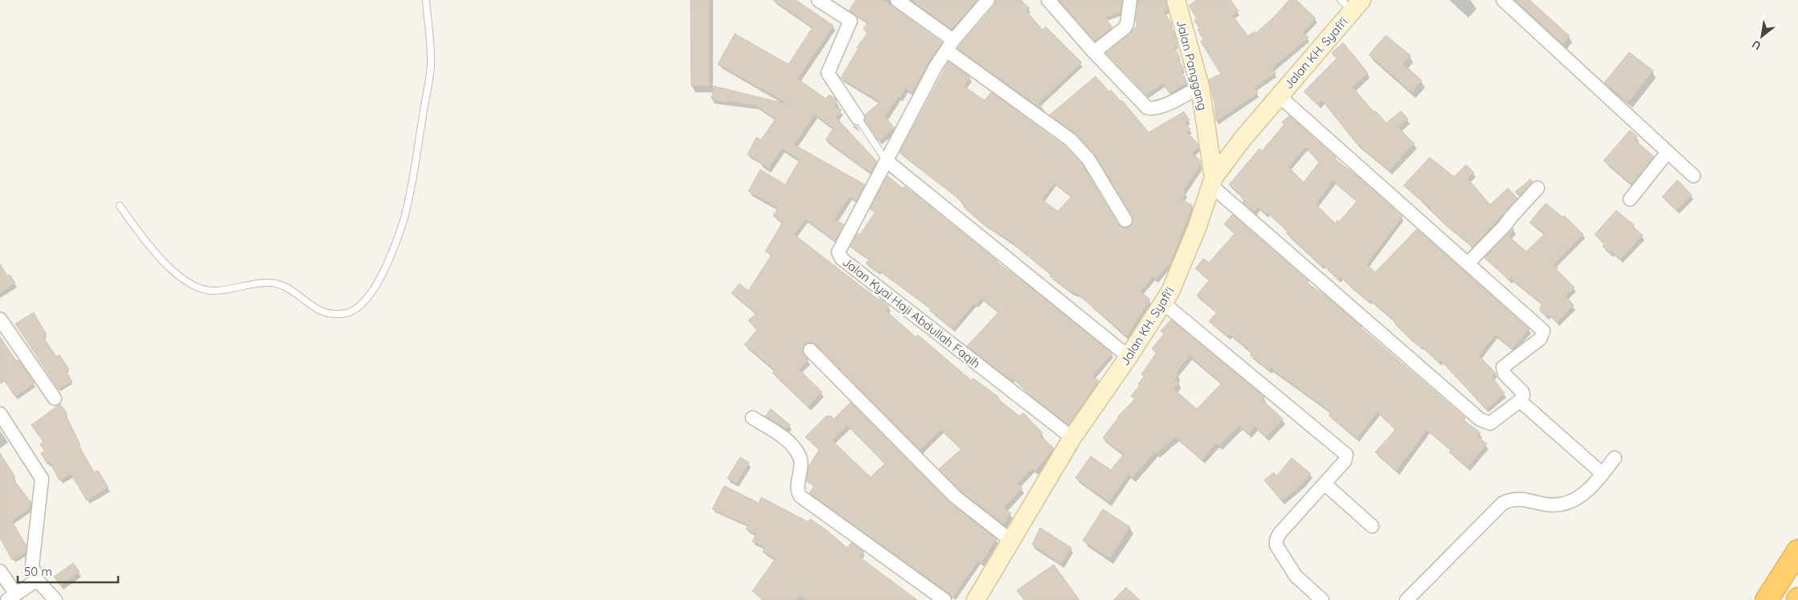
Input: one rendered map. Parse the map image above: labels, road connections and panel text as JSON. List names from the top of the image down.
{
  "streets": {
    "main road": ["Jalan KH. Syafi'i", "Jalan Panggang"],
    "street": ["Jalan Kyai Haji Abdullah Faqih"]
  },
  "crossings": [
    ["Jalan KH. Syafi'i", "Jalan Panggang"],
    ["Jalan KH. Syafi'i", "Jalan Kyai Haji Abdullah Faqih"]
  ],
  "scale_bar": "50 m",
  "north": "bottom left"
}
